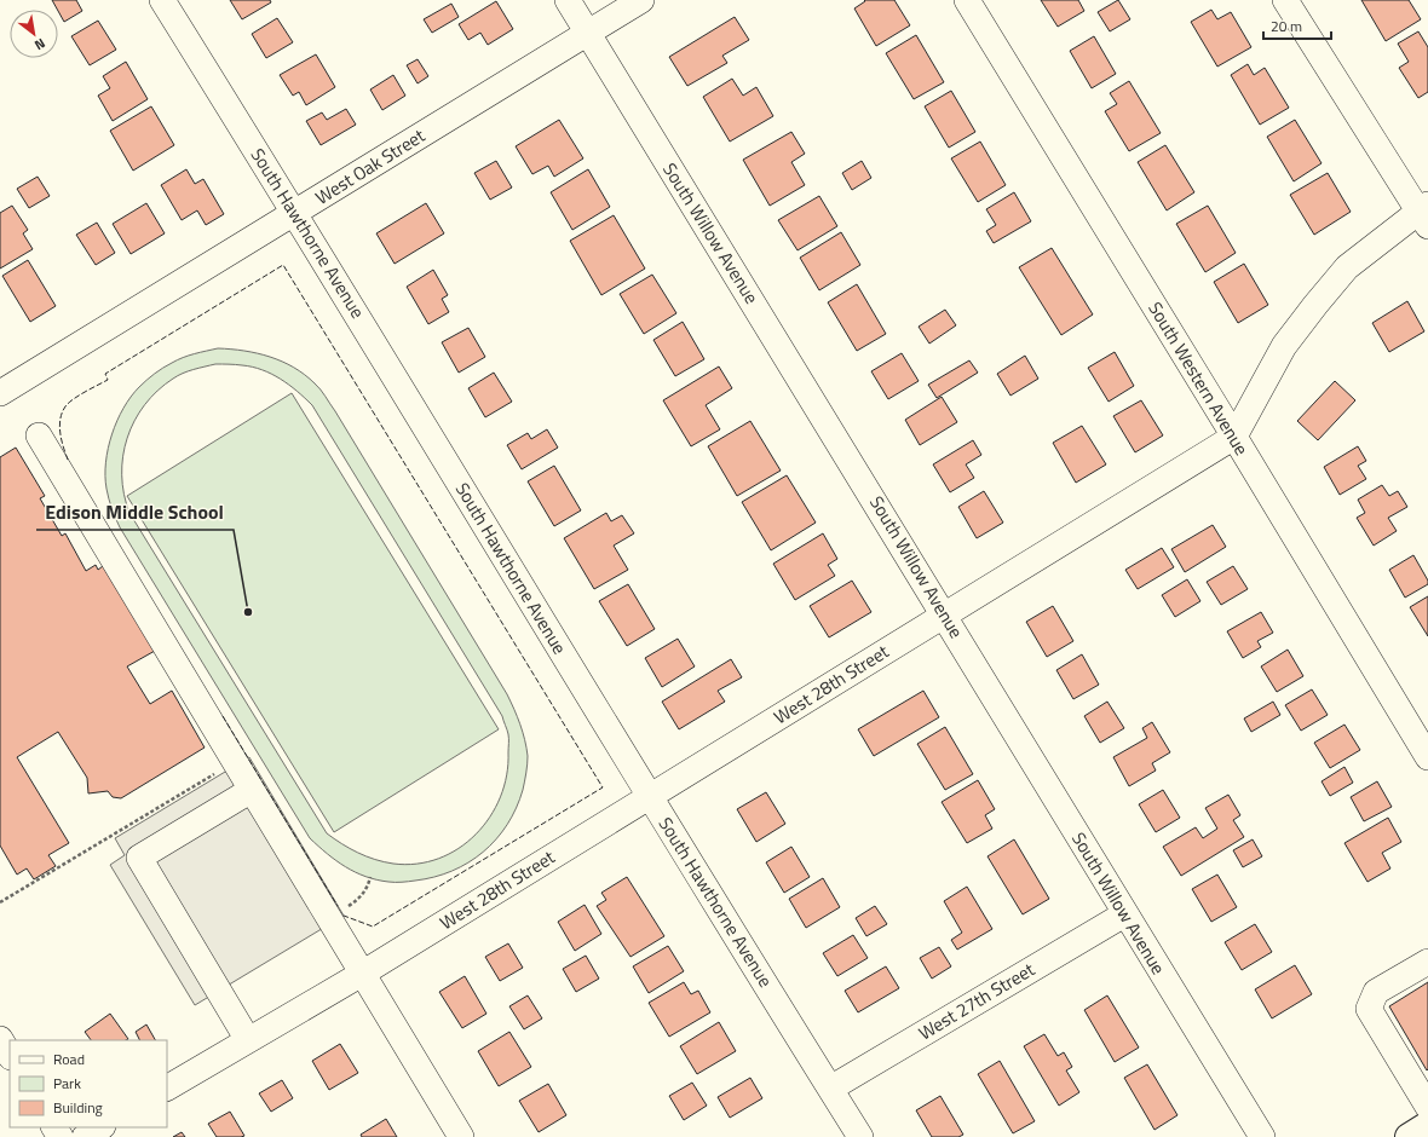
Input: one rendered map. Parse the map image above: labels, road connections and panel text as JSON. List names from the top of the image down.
{
  "streets": {
    "street": [
      "West Oak Street",
      "South Hawthorne Avenue",
      "South Willow Avenue",
      "South Western Avenue",
      "West 28th Street",
      "West 27th Street"
    ]
  },
  "crossings": [
    ["West Oak Street", "South Hawthorne Avenue"],
    ["West Oak Street", "South Willow Avenue"],
    ["South Hawthorne Avenue", "West 28th Street"],
    ["South Hawthorne Avenue", "West 27th Street"],
    ["South Willow Avenue", "West 28th Street"],
    ["South Willow Avenue", "West 27th Street"],
    ["South Western Avenue", "West 28th Street"]
  ],
  "places": ["Edison Middle School"],
  "legend": ["Road", "Park", "Building"],
  "scale_bar": "20 m",
  "north": "bottom right"
}
